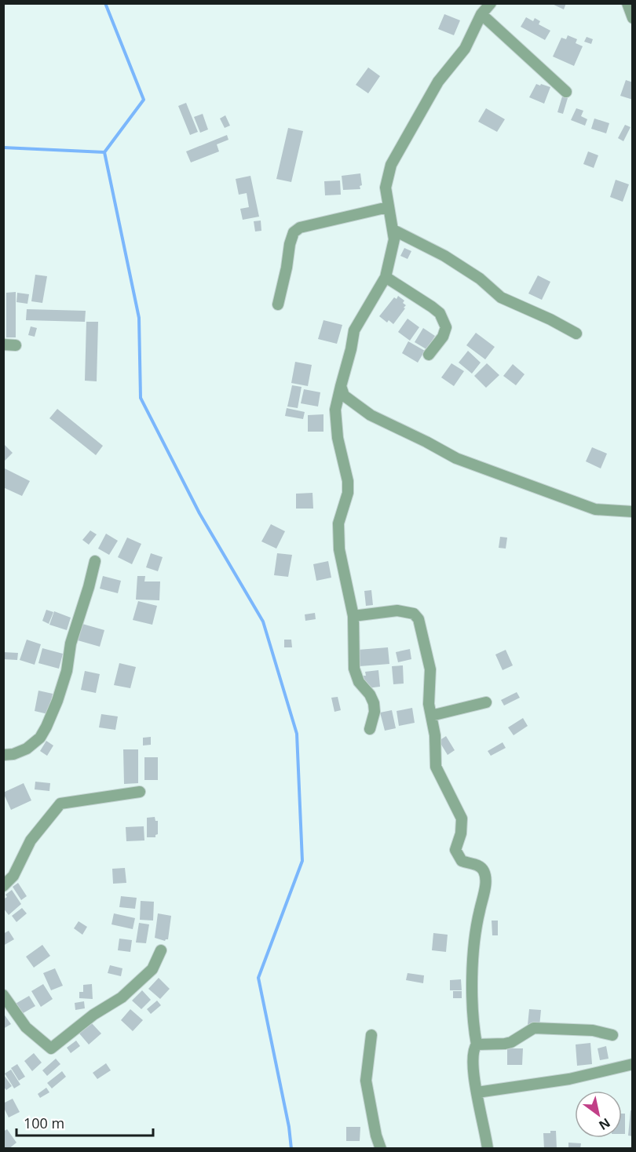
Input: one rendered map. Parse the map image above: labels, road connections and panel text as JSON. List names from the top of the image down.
{
  "scale_bar": "100 m",
  "north": "bottom right"
}
